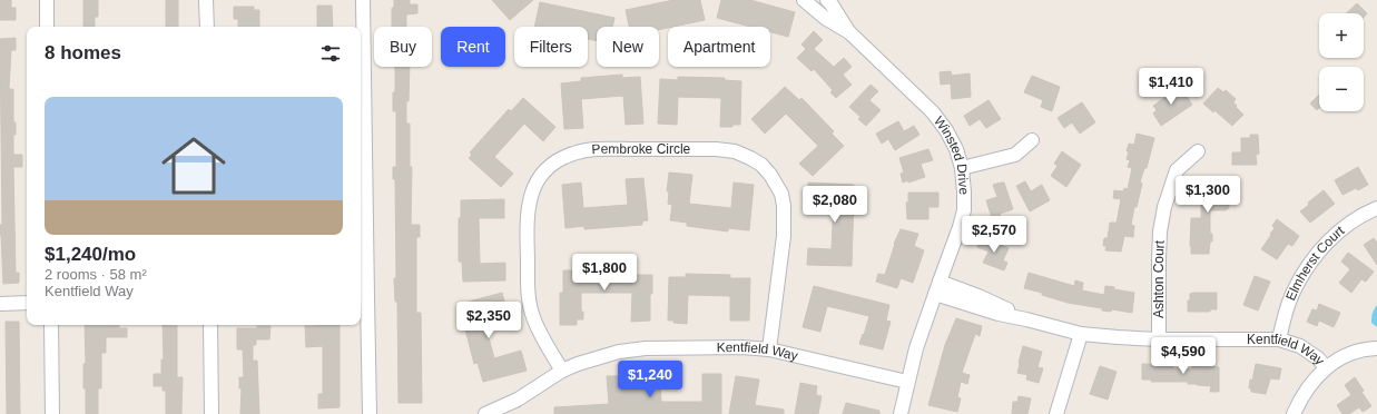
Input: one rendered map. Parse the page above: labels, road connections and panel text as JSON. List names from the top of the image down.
{
  "streets": {
    "street": [
      "Pembroke Circle",
      "Winsted Drive",
      "Elmherst Court",
      "Ashton Court",
      "Kentfield Way"
    ]
  },
  "crossings": [
    ["Pembroke Circle", "Kentfield Way"],
    ["Winsted Drive", "Kentfield Way"],
    ["Elmherst Court", "Kentfield Way"],
    ["Ashton Court", "Kentfield Way"]
  ],
  "page": {
    "map_buttons": ["+", "−"],
    "chip": [
      "Buy",
      "Rent",
      "Filters",
      "New",
      "Apartment"
    ],
    "heading": "8 homes",
    "price": [
      "$1,410",
      "$1,300",
      "$2,080",
      "$2,570",
      "$1,800",
      "$2,350",
      "$4,590",
      "$1,240"
    ],
    "list": [
      {
        "name": "$1,240/mo",
        "note": "2 rooms · 58 m² · Kentfield Way"
      }
    ]
  }
}
